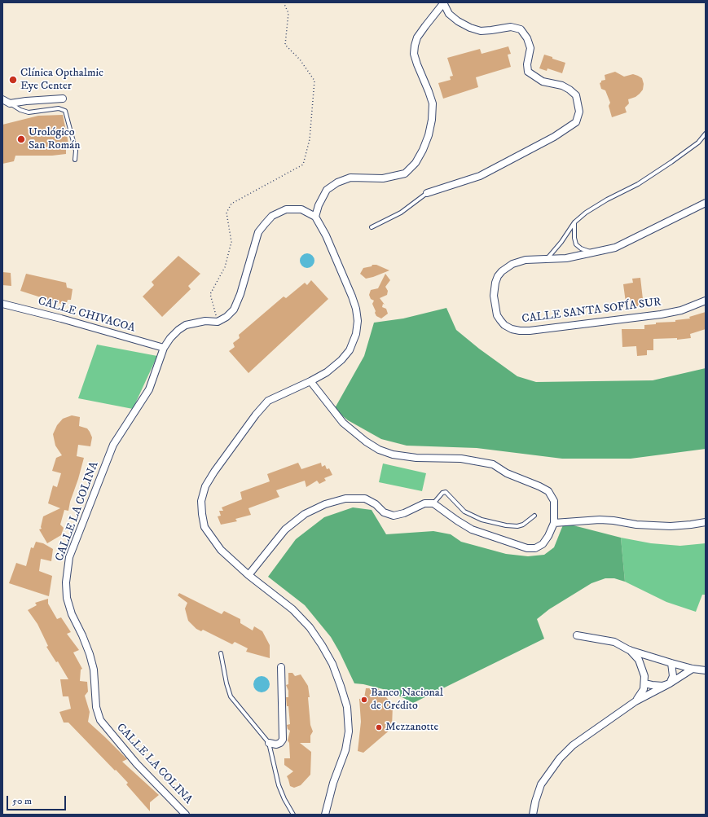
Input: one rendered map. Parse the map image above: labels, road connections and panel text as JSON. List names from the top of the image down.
{
  "streets": {
    "street": ["CALLE SANTA SOFÍA SUR", "CALLE CHIVACOA", "CALLE LA COLINA"]
  },
  "crossings": [
    ["CALLE CHIVACOA", "CALLE LA COLINA"]
  ],
  "places": [
    "Clínica Opthalmic Eye Center",
    "Urológico San Román",
    "Banco Nacional de Crédito",
    "Mezzanotte"
  ],
  "scale_bar": "50 m"
}
